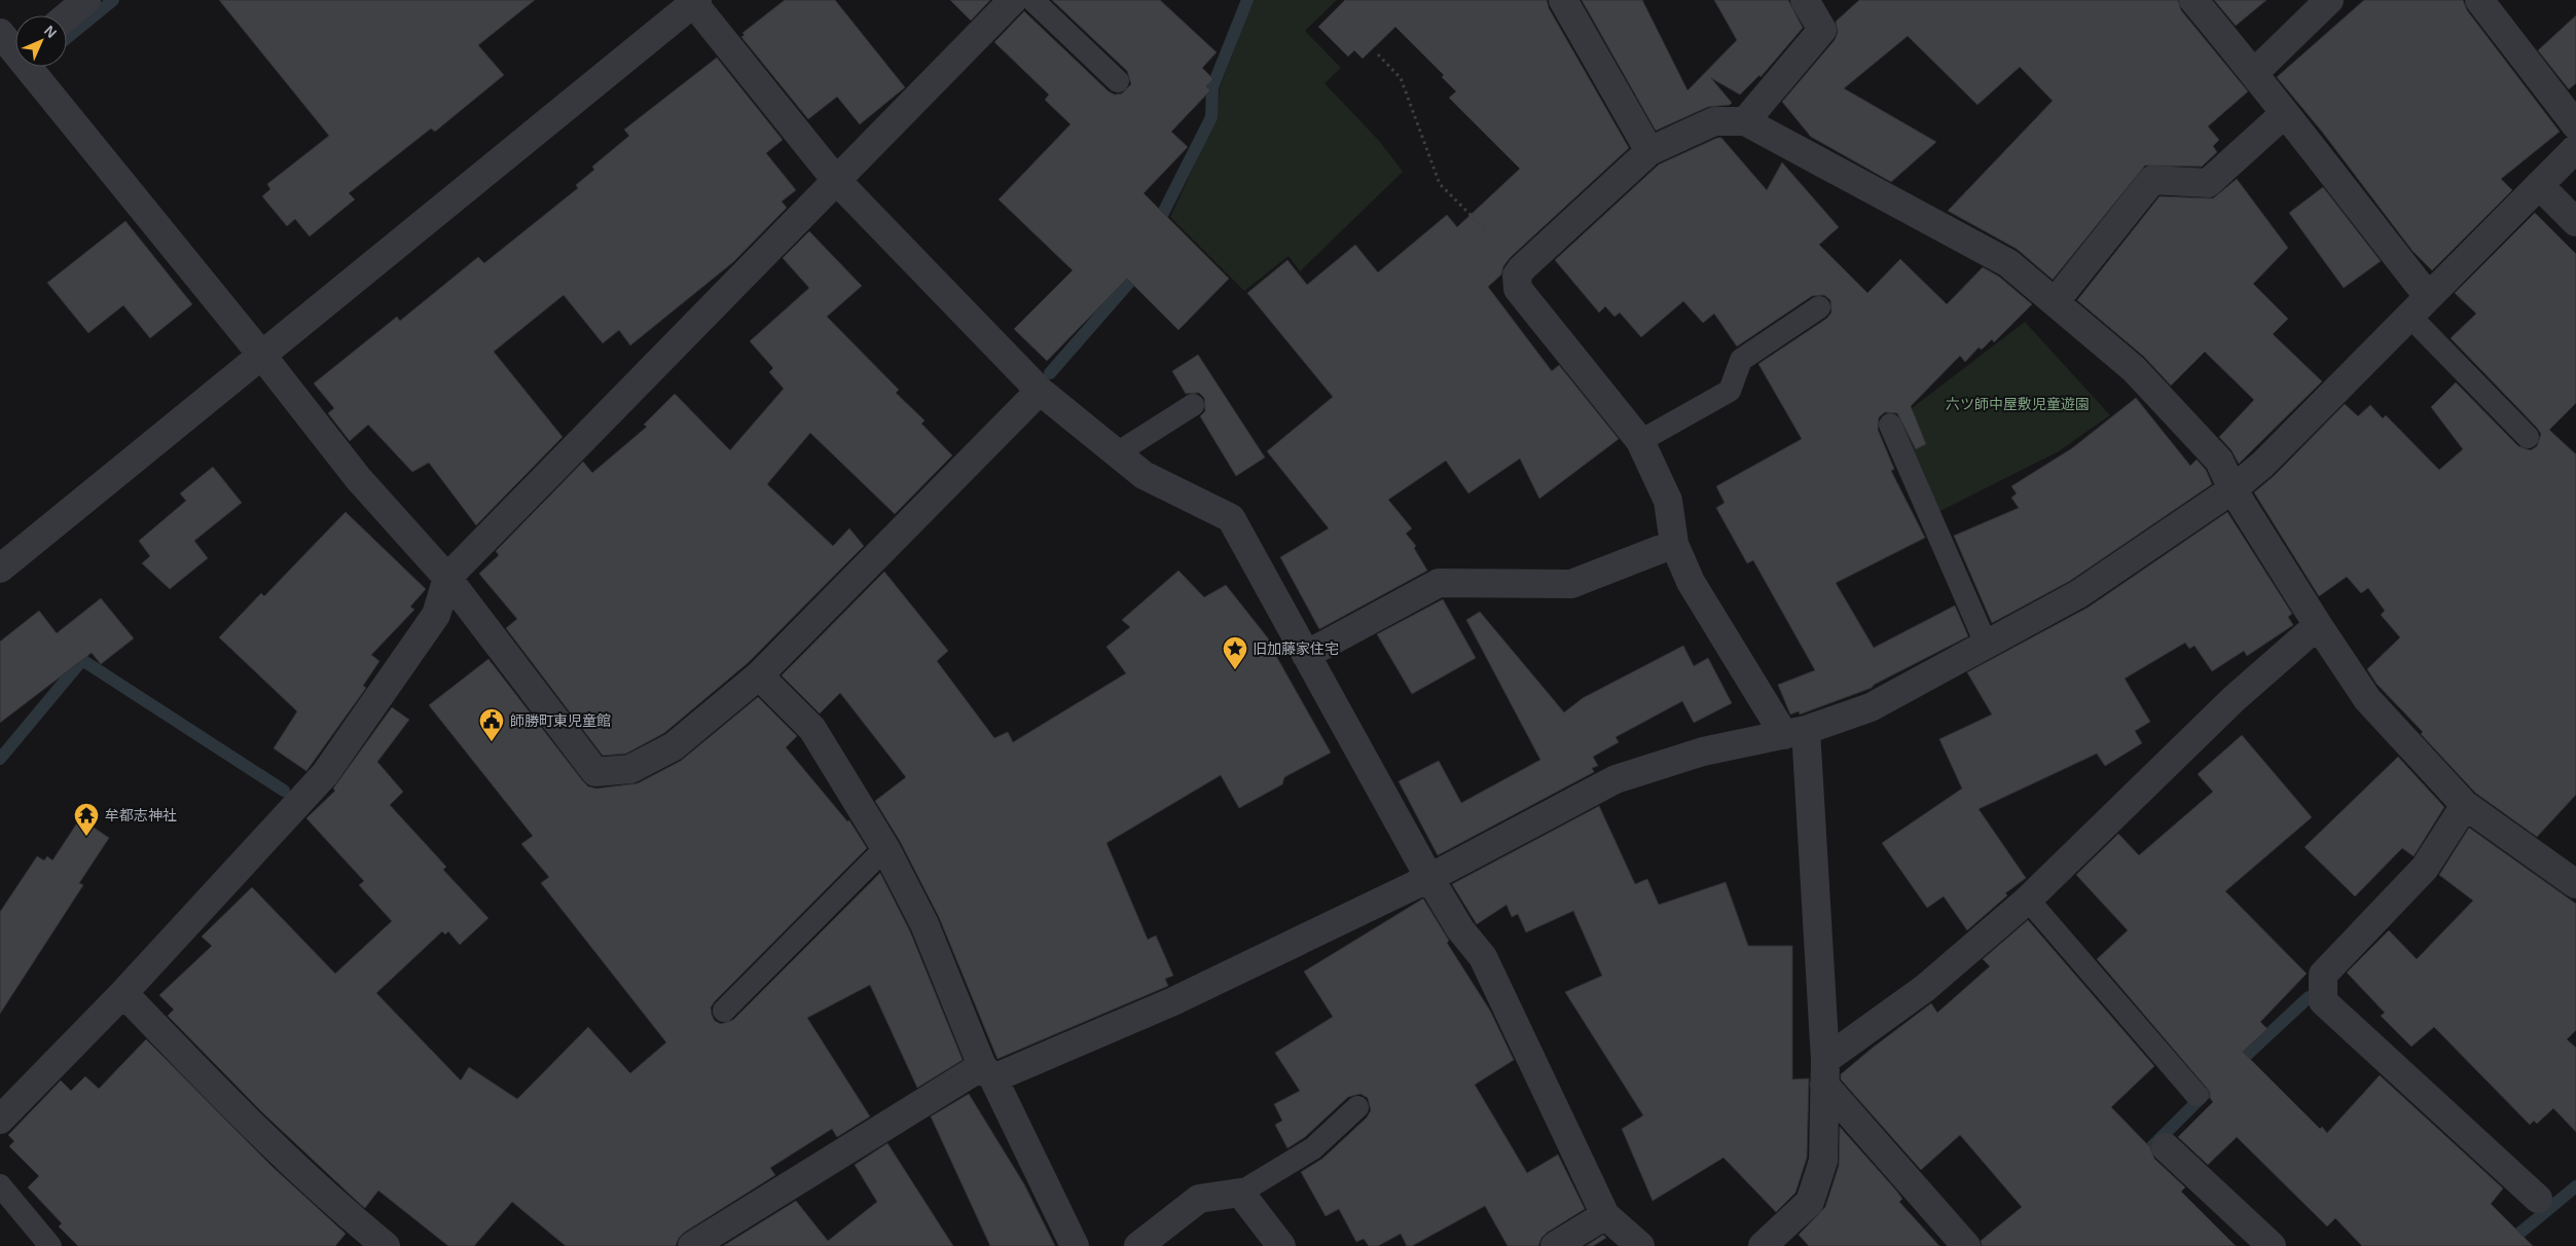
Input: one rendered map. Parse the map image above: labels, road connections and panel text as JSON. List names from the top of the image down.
{
  "parks": ["六ツ師中屋敷児童遊園"],
  "places": {
    "place": ["旧加藤家住宅"],
    "public building": ["師勝町東児童館"],
    "temple": ["牟都志神社"]
  },
  "north": "top right"
}
